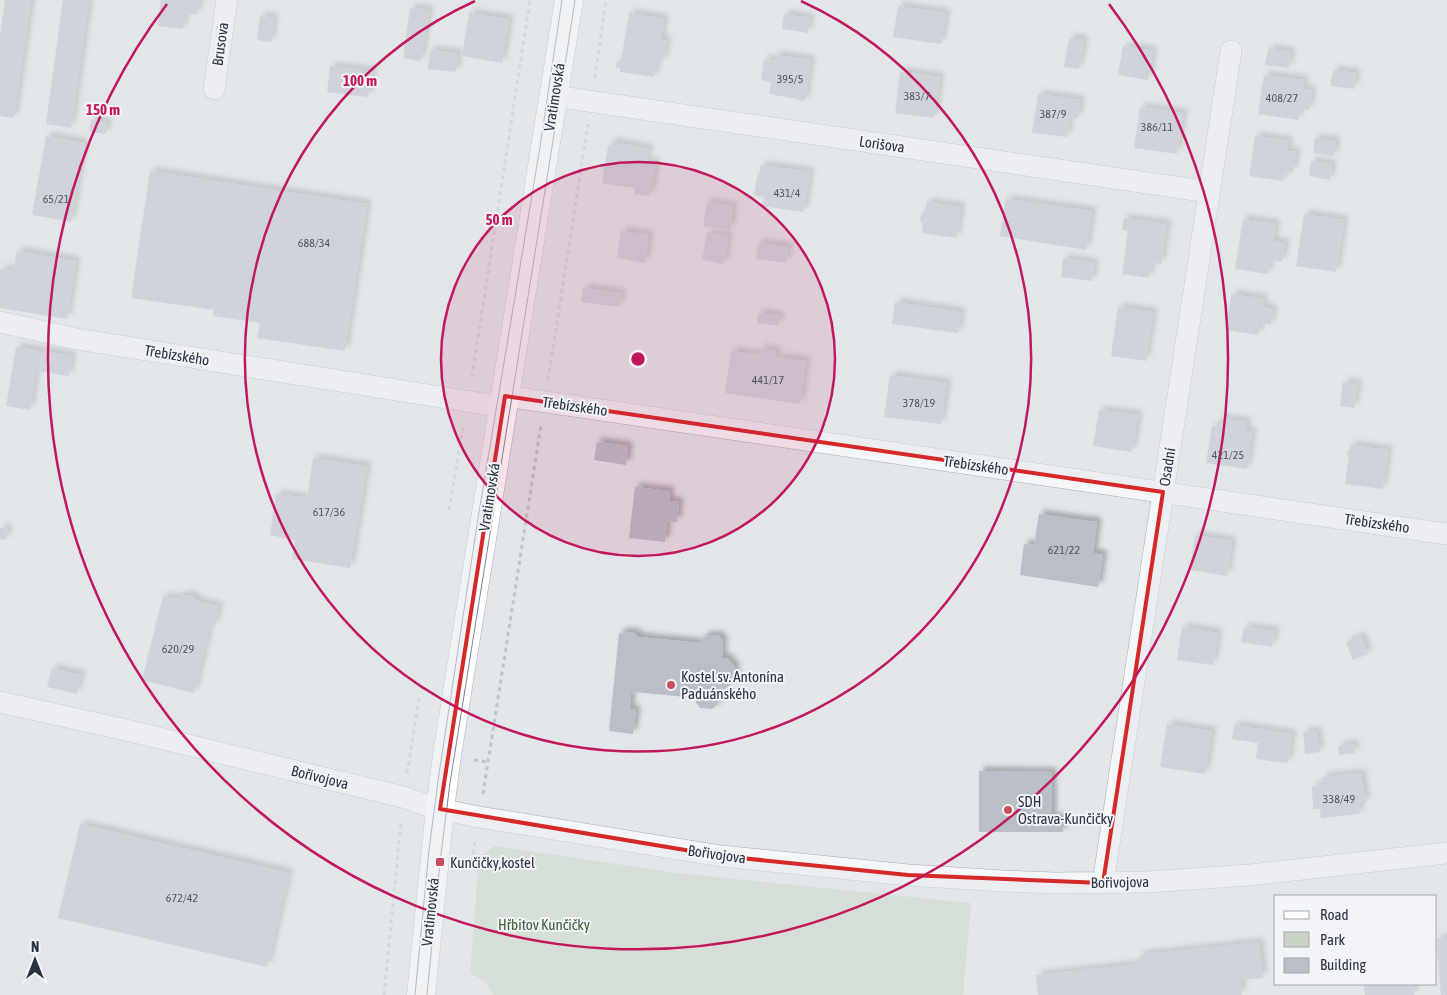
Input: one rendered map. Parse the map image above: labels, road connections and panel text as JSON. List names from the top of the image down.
{
  "streets": {
    "street": [
      "Brusova",
      "Vratimovská",
      "Lorišova",
      "Třebízského",
      "Osadní",
      "Bořivojova"
    ]
  },
  "crossings": [
    ["Vratimovská", "Lorišova"],
    ["Vratimovská", "Třebízského"],
    ["Vratimovská", "Bořivojova"],
    ["Lorišova", "Osadní"],
    ["Třebízského", "Osadní"],
    ["Osadní", "Bořivojova"]
  ],
  "parks": ["Hřbitov Kunčičky"],
  "places": {
    "other": ["Kostel sv. Antonína Paduánského", "SDH Ostrava-Kunčičky"],
    "transit": ["Kunčičky,kostel"]
  },
  "house_numbers": [
    "395/5",
    "383/7",
    "408/27",
    "387/9",
    "386/11",
    "431/4",
    "65/21",
    "688/34",
    "441/17",
    "378/19",
    "421/25",
    "617/36",
    "621/22",
    "620/29",
    "338/49",
    "672/42"
  ],
  "legend": ["Road", "Park", "Building"],
  "north": "top",
  "rings": ["100 m", "150 m", "50 m"]
}
